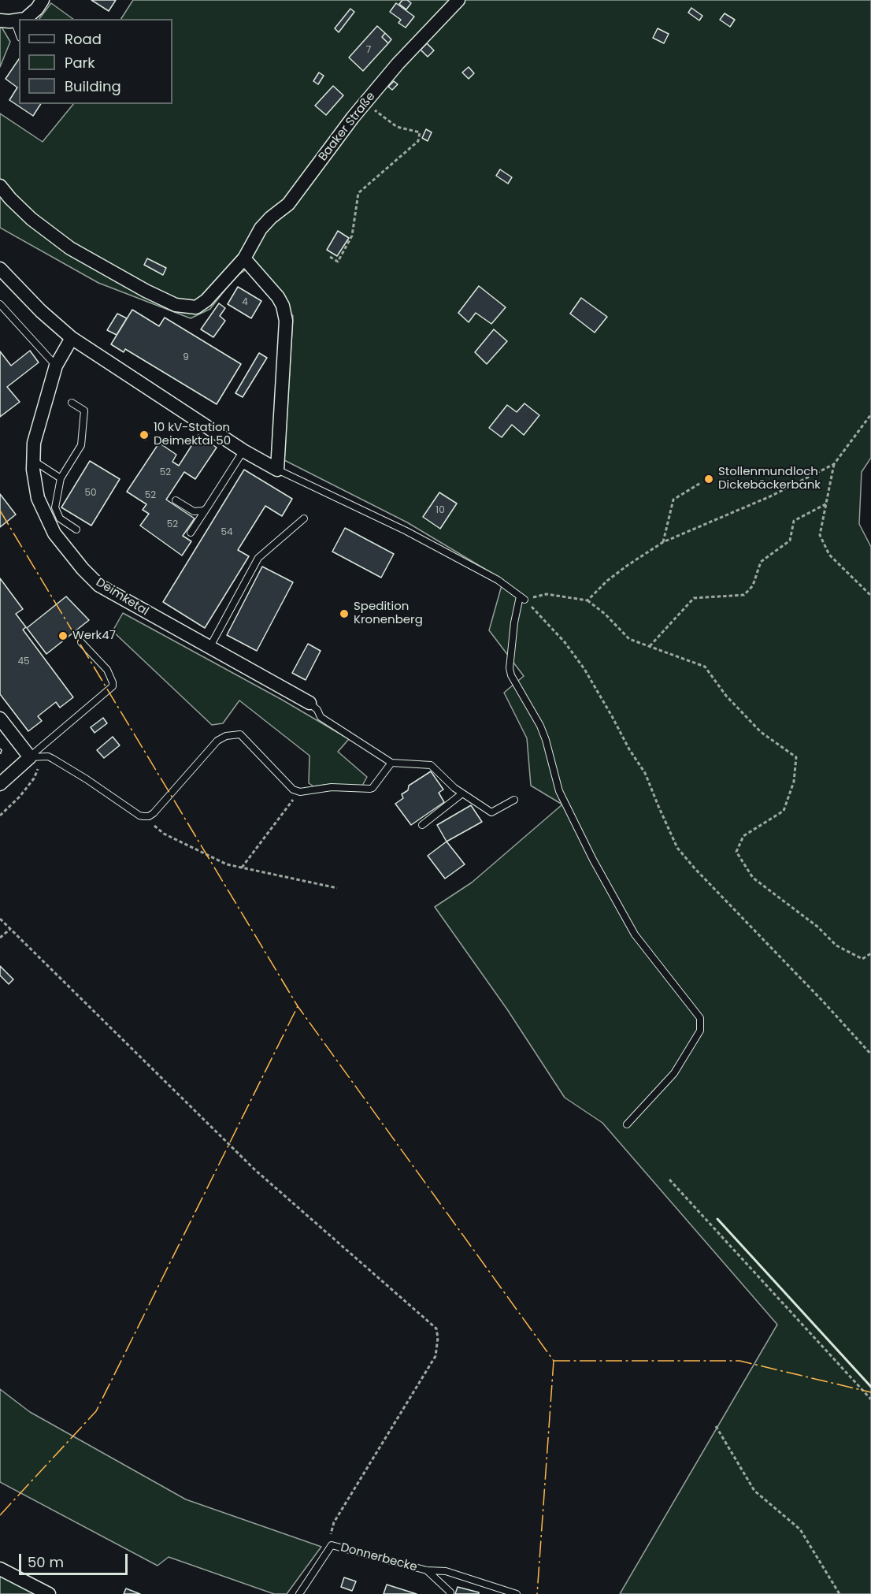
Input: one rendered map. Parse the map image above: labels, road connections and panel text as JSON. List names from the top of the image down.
{
  "streets": {
    "street": ["Baaker Straße", "Deimketal"],
    "lane": ["Donnerbecke"]
  },
  "places": [
    "10 kV-Station Deimektal 50",
    "Stollenmundloch Dickebäckerbank",
    "Spedition Kronenberg",
    "Werk47"
  ],
  "house_numbers": [
    "7",
    "4",
    "9",
    "52",
    "50",
    "52",
    "10",
    "52",
    "54",
    "45"
  ],
  "legend": ["Road", "Park", "Building"],
  "scale_bar": "50 m"
}
